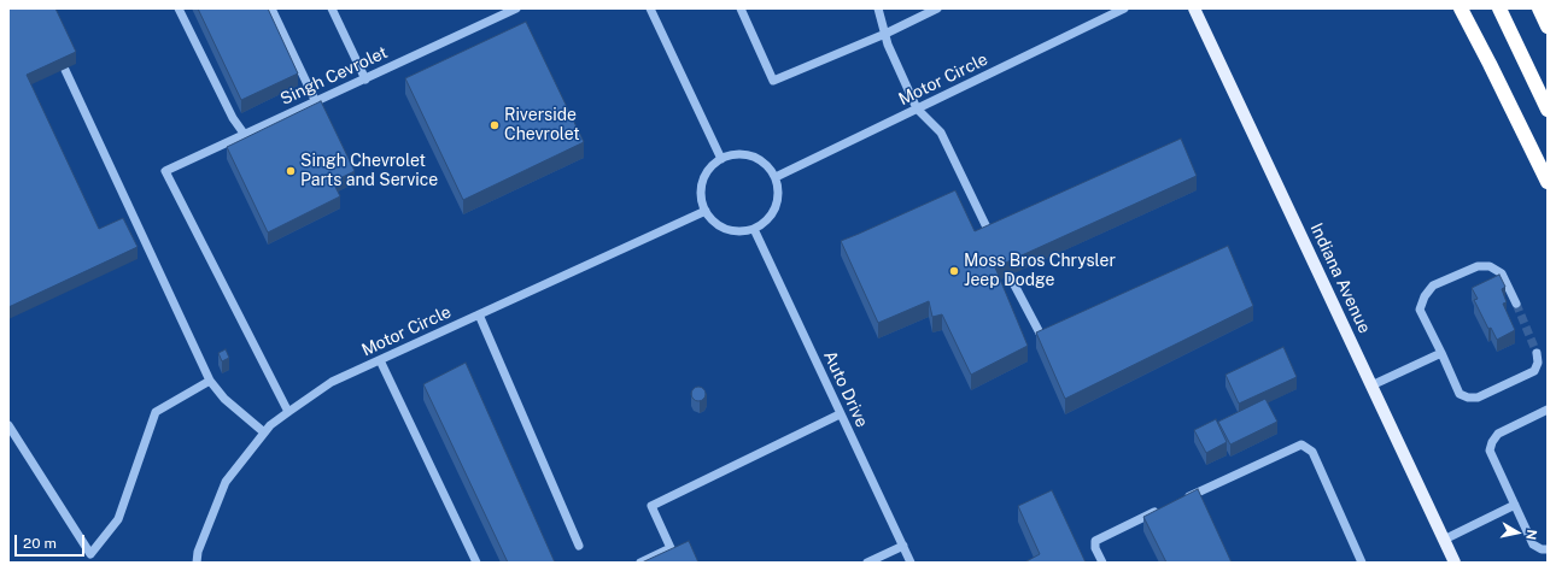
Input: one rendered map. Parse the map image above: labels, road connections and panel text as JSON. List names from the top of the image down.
{
  "streets": {
    "main road": ["Indiana Avenue"],
    "street": ["Singh Cevrolet", "Motor Circle", "Auto Drive"]
  },
  "crossings": [
    ["Singh Cevrolet", "Motor Circle"],
    ["Motor Circle", "Auto Drive"]
  ],
  "places": ["Riverside Chevrolet", "Singh Chevrolet Parts and Service", "Moss Bros Chrysler Jeep Dodge"],
  "scale_bar": "20 m",
  "north": "right"
}
